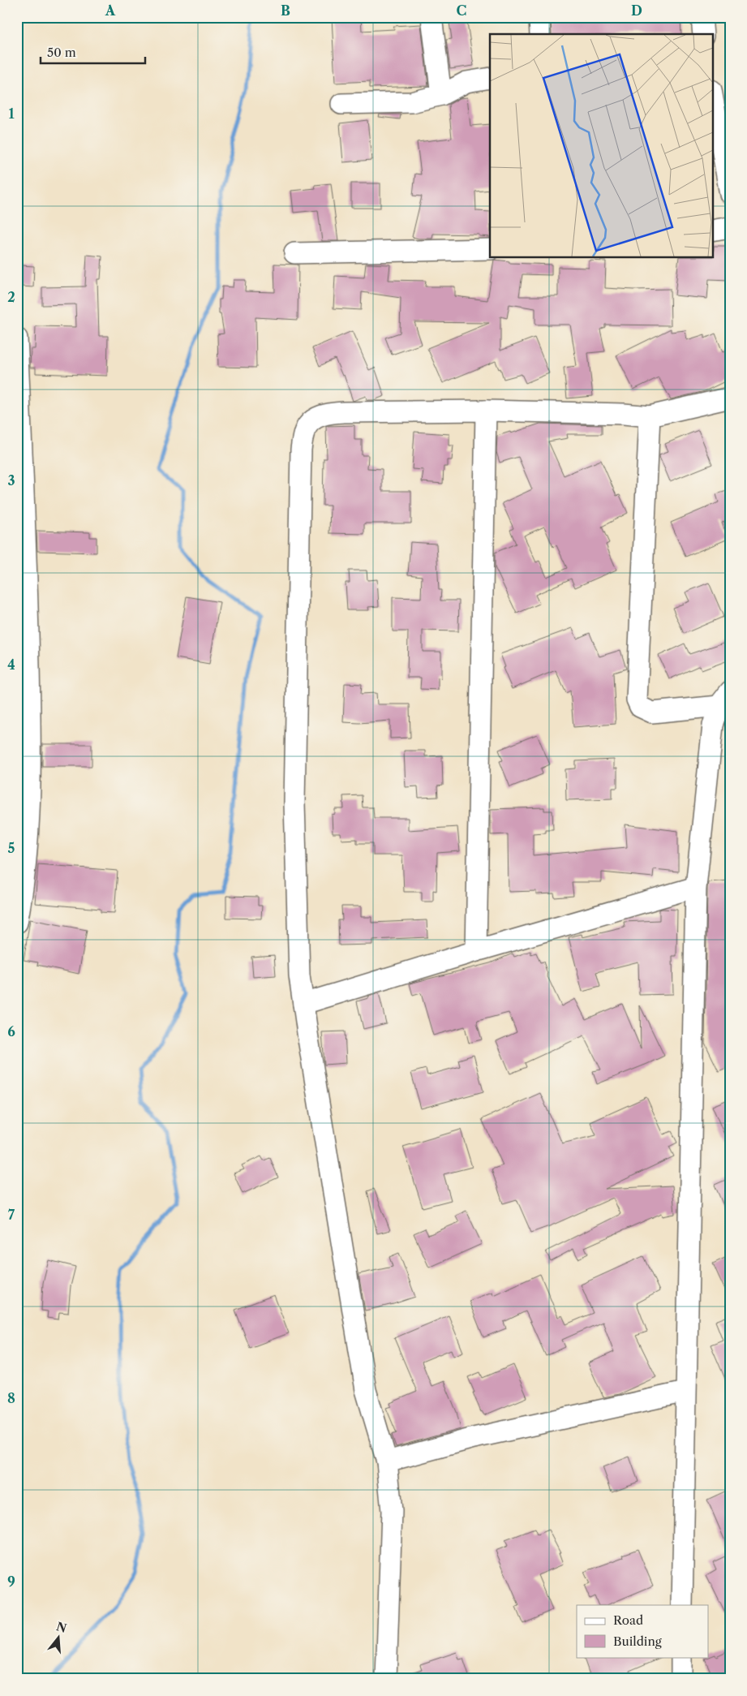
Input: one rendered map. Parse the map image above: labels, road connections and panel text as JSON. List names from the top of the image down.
{
  "legend": ["Road", "Building"],
  "scale_bar": "50 m",
  "north": "top",
  "grid": {
    "columns": [
      "A",
      "B",
      "C",
      "D"
    ],
    "rows": [
      "1",
      "2",
      "3",
      "4",
      "5",
      "6",
      "7",
      "8",
      "9"
    ]
  }
}
